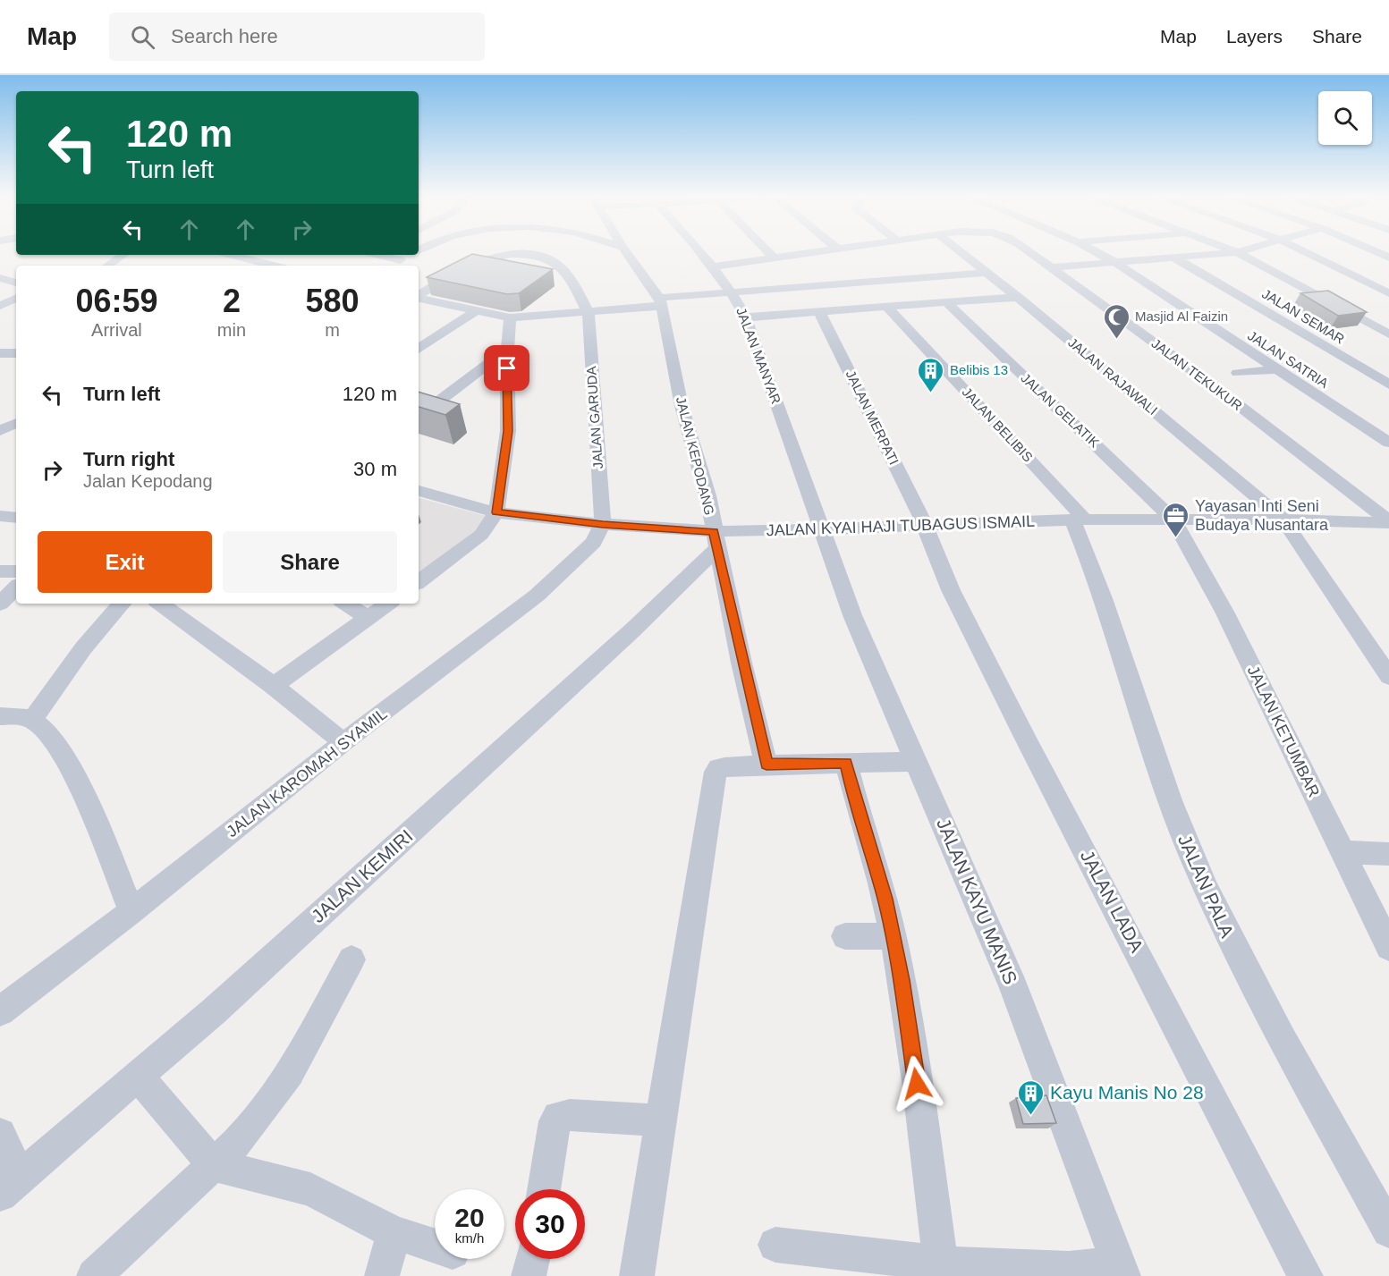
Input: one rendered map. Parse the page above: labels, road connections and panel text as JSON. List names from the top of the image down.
{
  "streets": {
    "street": [
      "JALAN SEMAR",
      "JALAN MANYAR",
      "JALAN SATRIA",
      "JALAN TEKUKUR",
      "JALAN RAJAWALI",
      "JALAN GELATIK",
      "JALAN GARUDA",
      "JALAN MERPATI",
      "JALAN BELIBIS",
      "JALAN KEPODANG",
      "JALAN KYAI HAJI TUBAGUS ISMAIL",
      "JALAN KETUMBAR",
      "JALAN KAROMAH SYAMIL",
      "JALAN KEMIRI",
      "JALAN PALA",
      "JALAN KAYU MANIS",
      "JALAN LADA"
    ]
  },
  "crossings": [
    ["JALAN MANYAR", "JALAN TEKUKUR"],
    ["JALAN MANYAR", "JALAN KYAI HAJI TUBAGUS ISMAIL"],
    ["JALAN MANYAR", "JALAN KAYU MANIS"],
    ["JALAN TEKUKUR", "JALAN KYAI HAJI TUBAGUS ISMAIL"],
    ["JALAN RAJAWALI", "JALAN KYAI HAJI TUBAGUS ISMAIL"],
    ["JALAN GELATIK", "JALAN KYAI HAJI TUBAGUS ISMAIL"],
    ["JALAN GELATIK", "JALAN KETUMBAR"],
    ["JALAN GARUDA", "JALAN KYAI HAJI TUBAGUS ISMAIL"],
    ["JALAN GARUDA", "JALAN KAROMAH SYAMIL"],
    ["JALAN MERPATI", "JALAN KYAI HAJI TUBAGUS ISMAIL"],
    ["JALAN MERPATI", "JALAN LADA"],
    ["JALAN BELIBIS", "JALAN KYAI HAJI TUBAGUS ISMAIL"],
    ["JALAN BELIBIS", "JALAN PALA"],
    ["JALAN KEPODANG", "JALAN KYAI HAJI TUBAGUS ISMAIL"],
    ["JALAN KEPODANG", "JALAN KEMIRI"],
    ["JALAN KYAI HAJI TUBAGUS ISMAIL", "JALAN KETUMBAR"],
    ["JALAN KYAI HAJI TUBAGUS ISMAIL", "JALAN KAROMAH SYAMIL"],
    ["JALAN KYAI HAJI TUBAGUS ISMAIL", "JALAN KEMIRI"],
    ["JALAN KYAI HAJI TUBAGUS ISMAIL", "JALAN PALA"],
    ["JALAN KYAI HAJI TUBAGUS ISMAIL", "JALAN KAYU MANIS"],
    ["JALAN KYAI HAJI TUBAGUS ISMAIL", "JALAN LADA"]
  ],
  "places": {
    "mosque": ["Masjid Al Faizin"],
    "building": ["Belibis 13", "Kayu Manis No 28"],
    "office": ["Yayasan Inti Seni Budaya Nusantara"]
  },
  "page": {
    "header": "Map",
    "search": "Search here",
    "nav": ["Map", "Layers", "Share"],
    "turn": ["120 m", "Turn left"],
    "eta": [
      "06:59",
      "Arrival",
      "2",
      "min",
      "580",
      "m"
    ],
    "list": [
      {
        "name": "Turn left",
        "value": "120 m"
      },
      {
        "name": "Turn right",
        "note": "Jalan Kepodang",
        "value": "30 m"
      }
    ],
    "buttons": ["Exit", "Share"],
    "speed": "20 km/h",
    "limit": "30"
  }
}
